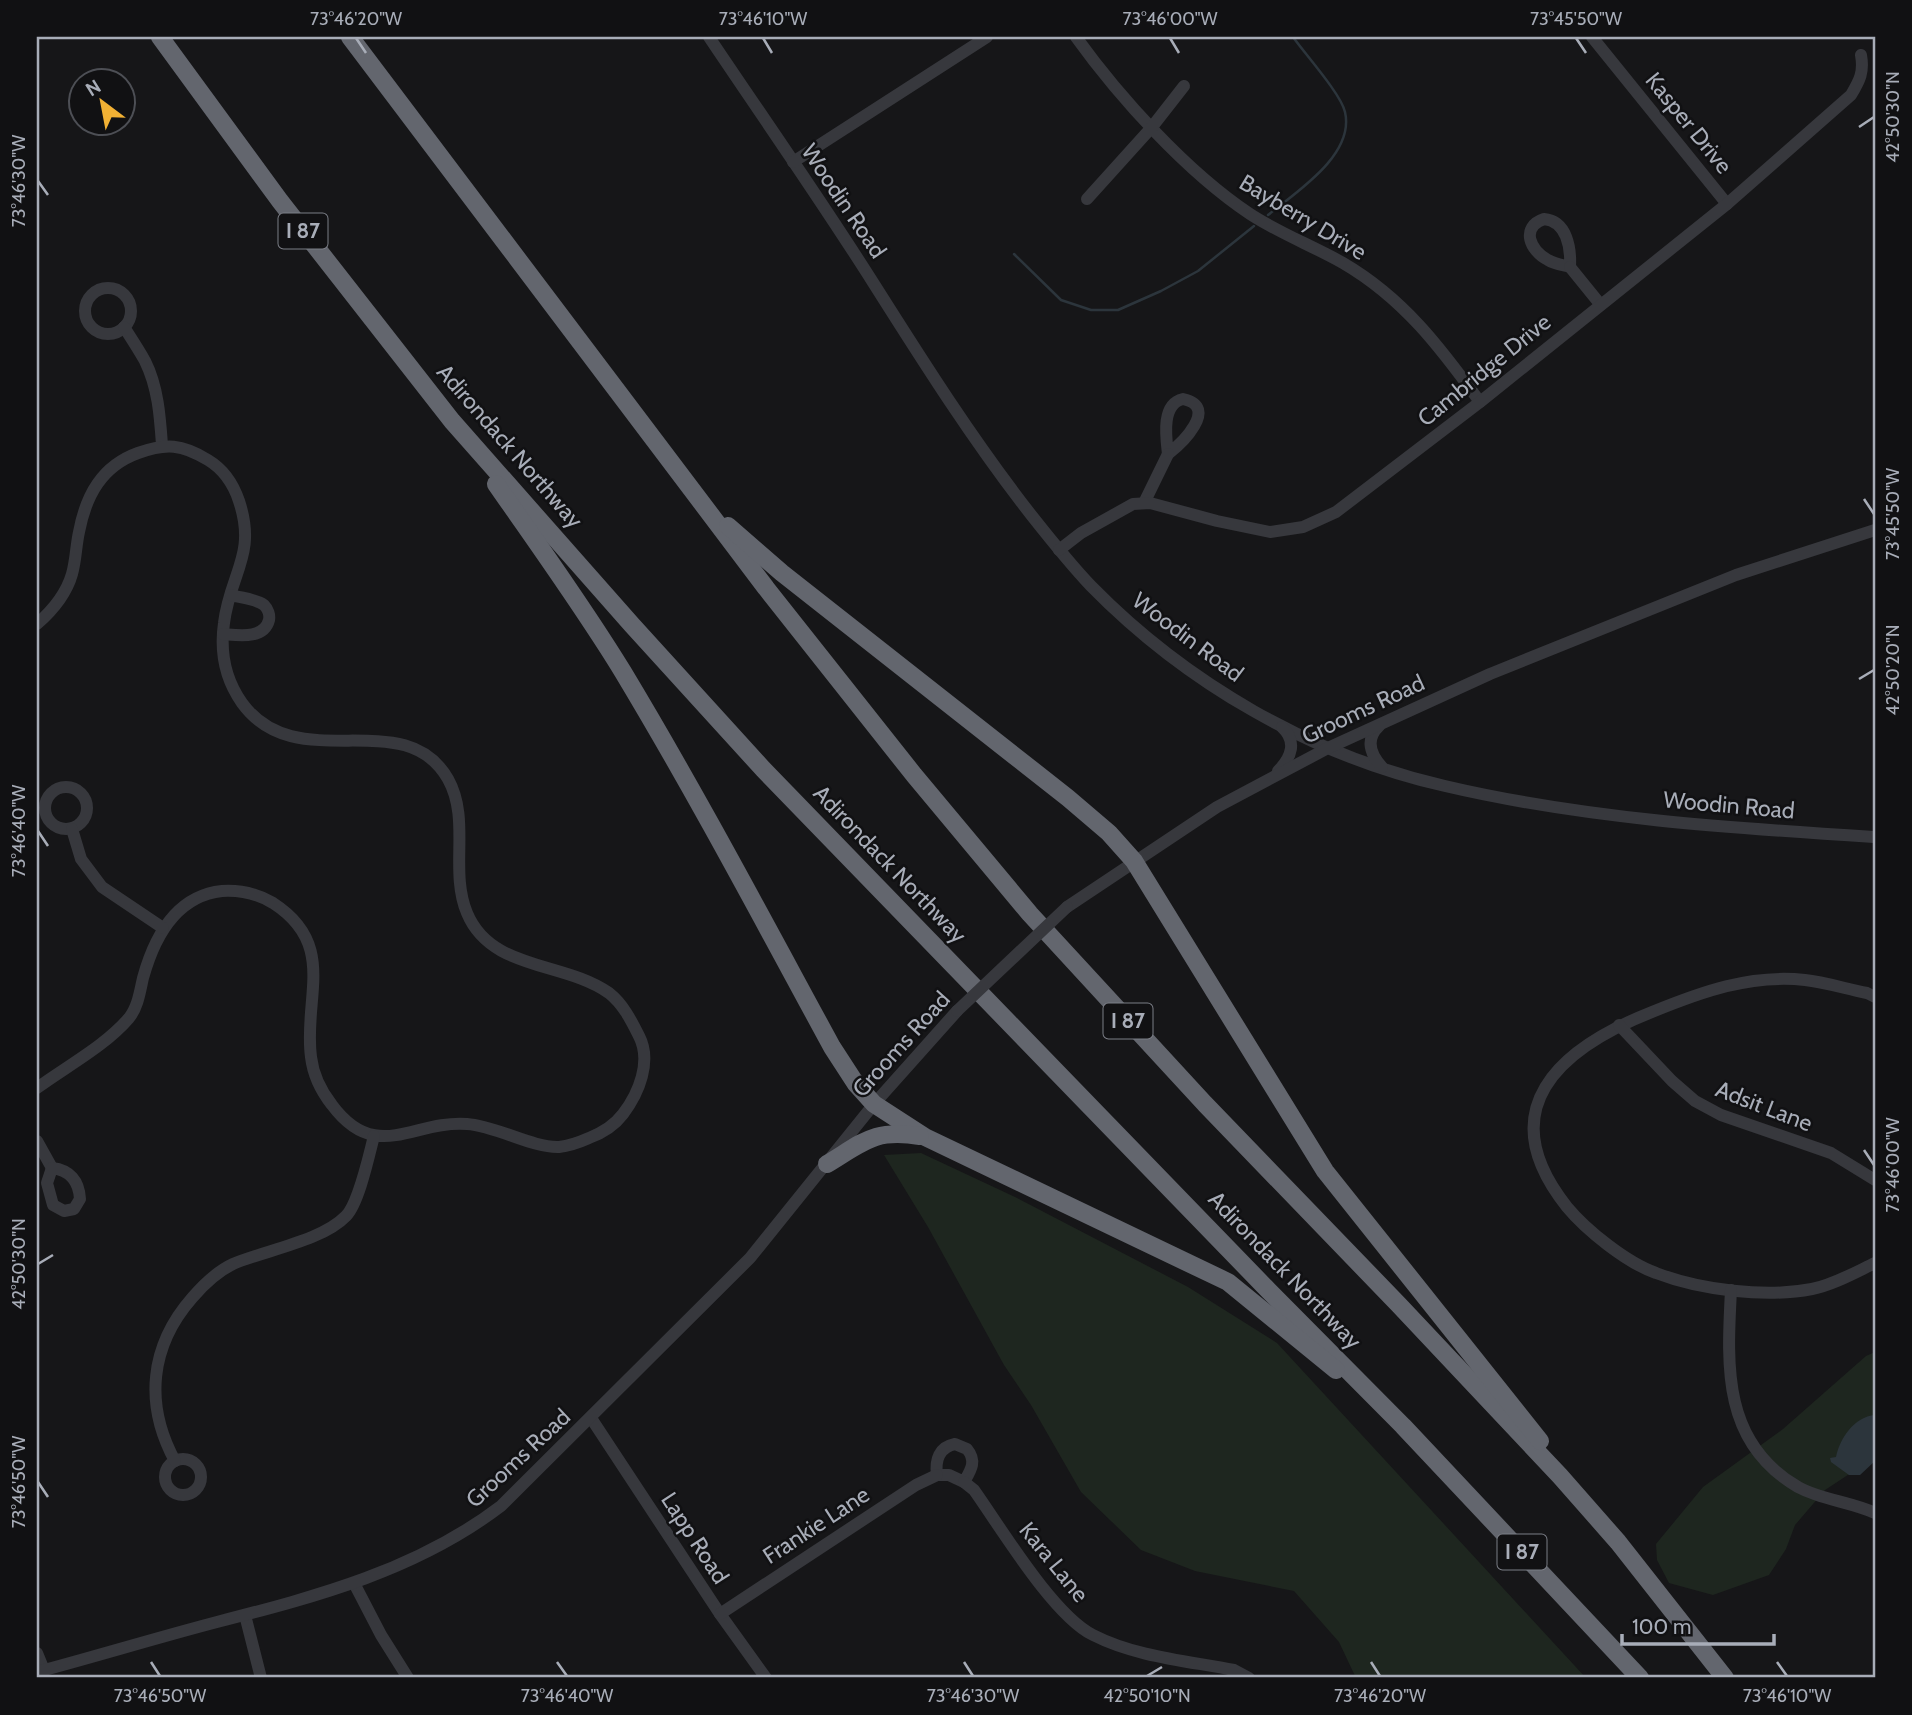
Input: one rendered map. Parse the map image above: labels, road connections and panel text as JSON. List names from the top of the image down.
{
  "streets": {
    "highway": ["I 87", "Adirondack Northway"],
    "street": [
      "Kasper Drive",
      "Woodin Road",
      "Bayberry Drive",
      "Cambridge Drive",
      "Grooms Road",
      "Adsit Lane",
      "Frankie Lane",
      "Lapp Road",
      "Kara Lane"
    ]
  },
  "crossings": [
    ["Kasper Drive", "Cambridge Drive"],
    ["Woodin Road", "Grooms Road"],
    ["Bayberry Drive", "Cambridge Drive"],
    ["Grooms Road", "Lapp Road"],
    ["Frankie Lane", "Lapp Road"],
    ["Frankie Lane", "Kara Lane"]
  ],
  "scale_bar": "100 m",
  "north": "top left",
  "coordinates": [
    "73°46'20\"W",
    "73°46'10\"W",
    "73°46'00\"W",
    "73°45'50\"W",
    "42°50'30\"N",
    "73°46'30\"W",
    "42°50'20\"N",
    "73°46'40\"W",
    "73°46'50\"W",
    "42°50'10\"N"
  ]
}
